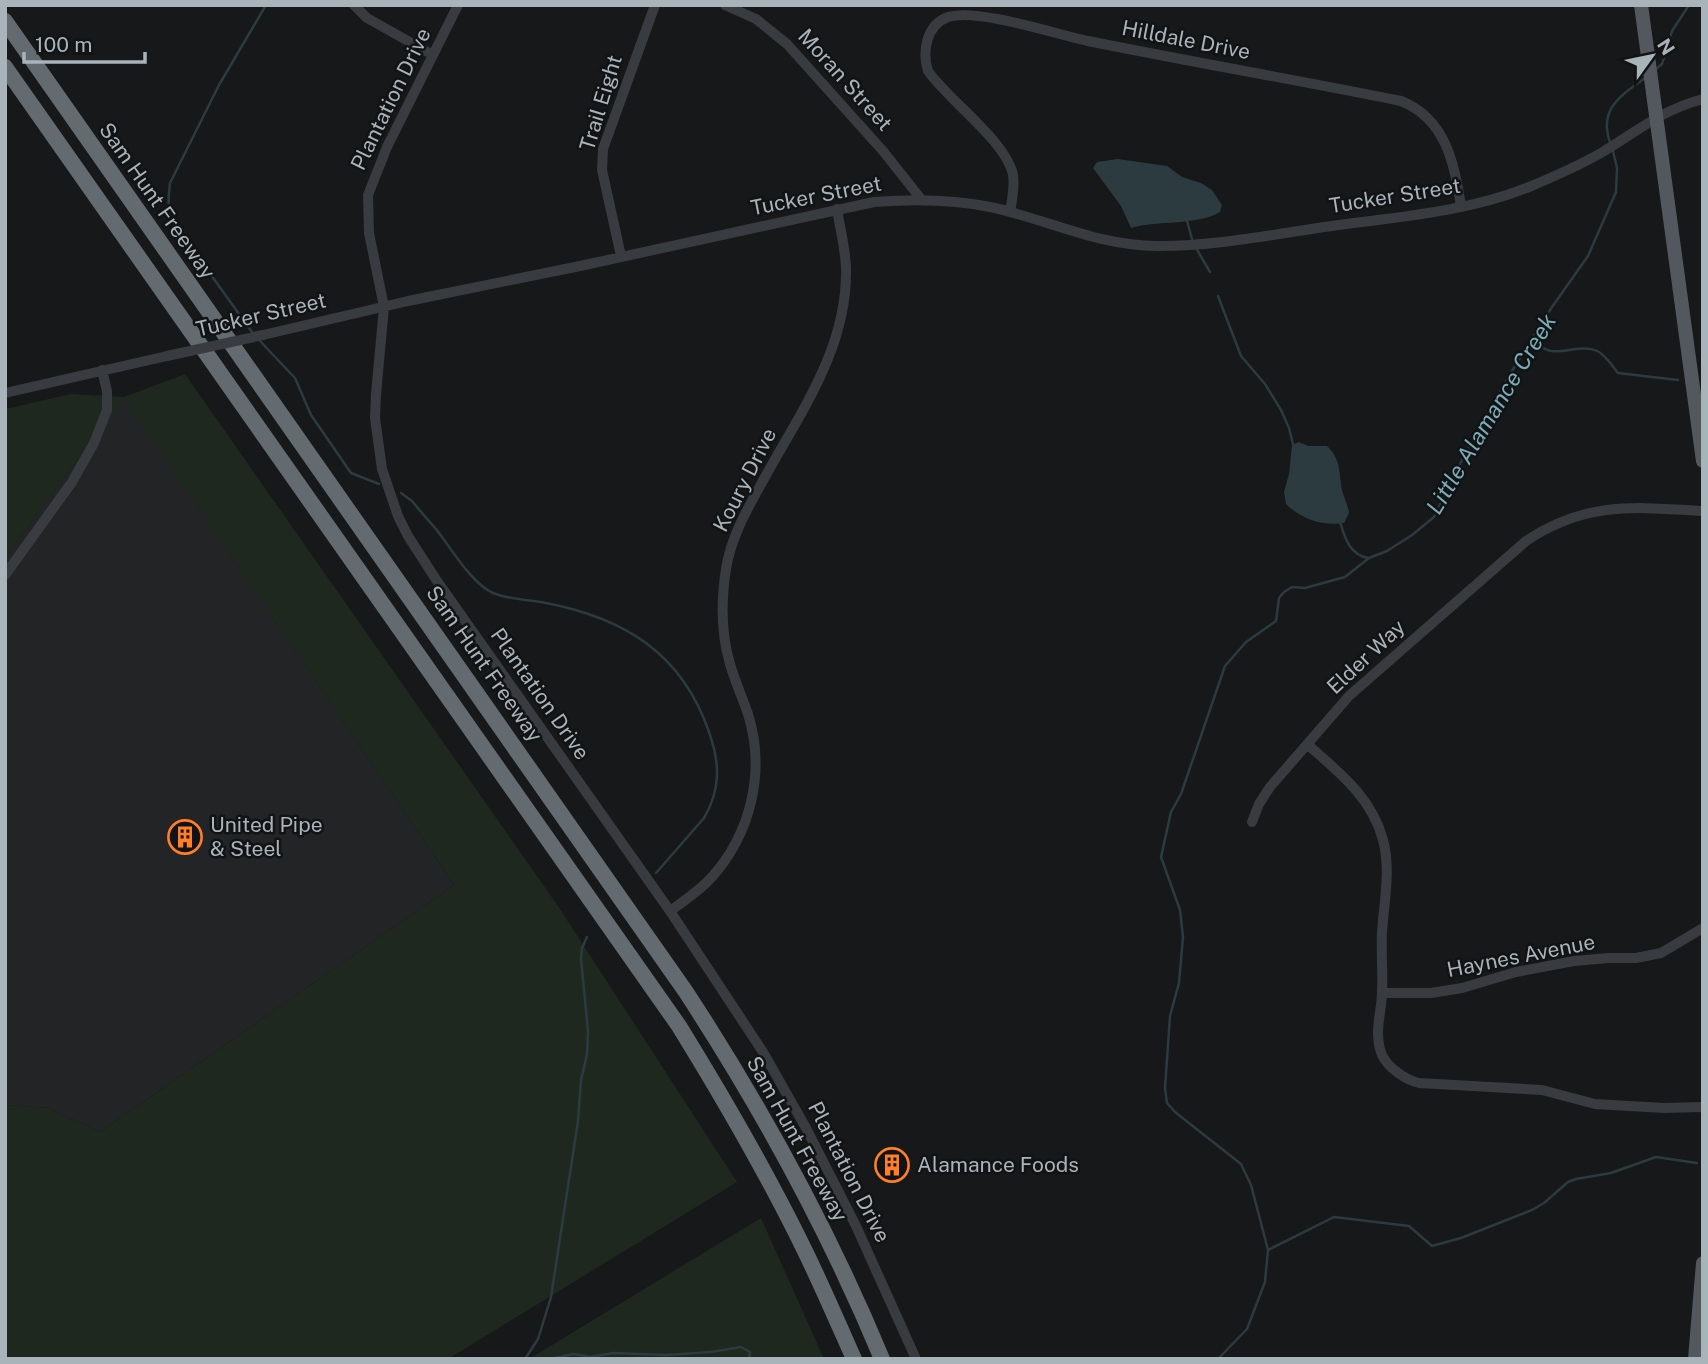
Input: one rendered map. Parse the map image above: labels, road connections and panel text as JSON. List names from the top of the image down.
{
  "streets": {
    "highway": ["Sam Hunt Freeway"],
    "street": [
      "Hilldale Drive",
      "Moran Street",
      "Plantation Drive",
      "Trail Eight",
      "Tucker Street",
      "Koury Drive",
      "Elder Way",
      "Haynes Avenue"
    ]
  },
  "crossings": [
    ["Hilldale Drive", "Tucker Street"],
    ["Moran Street", "Tucker Street"],
    ["Plantation Drive", "Tucker Street"],
    ["Plantation Drive", "Koury Drive"],
    ["Trail Eight", "Tucker Street"],
    ["Tucker Street", "Koury Drive"]
  ],
  "water": ["Little Alamance Creek"],
  "places": {
    "building": ["United Pipe & Steel", "Alamance Foods"]
  },
  "scale_bar": "100 m",
  "north": "top right"
}
